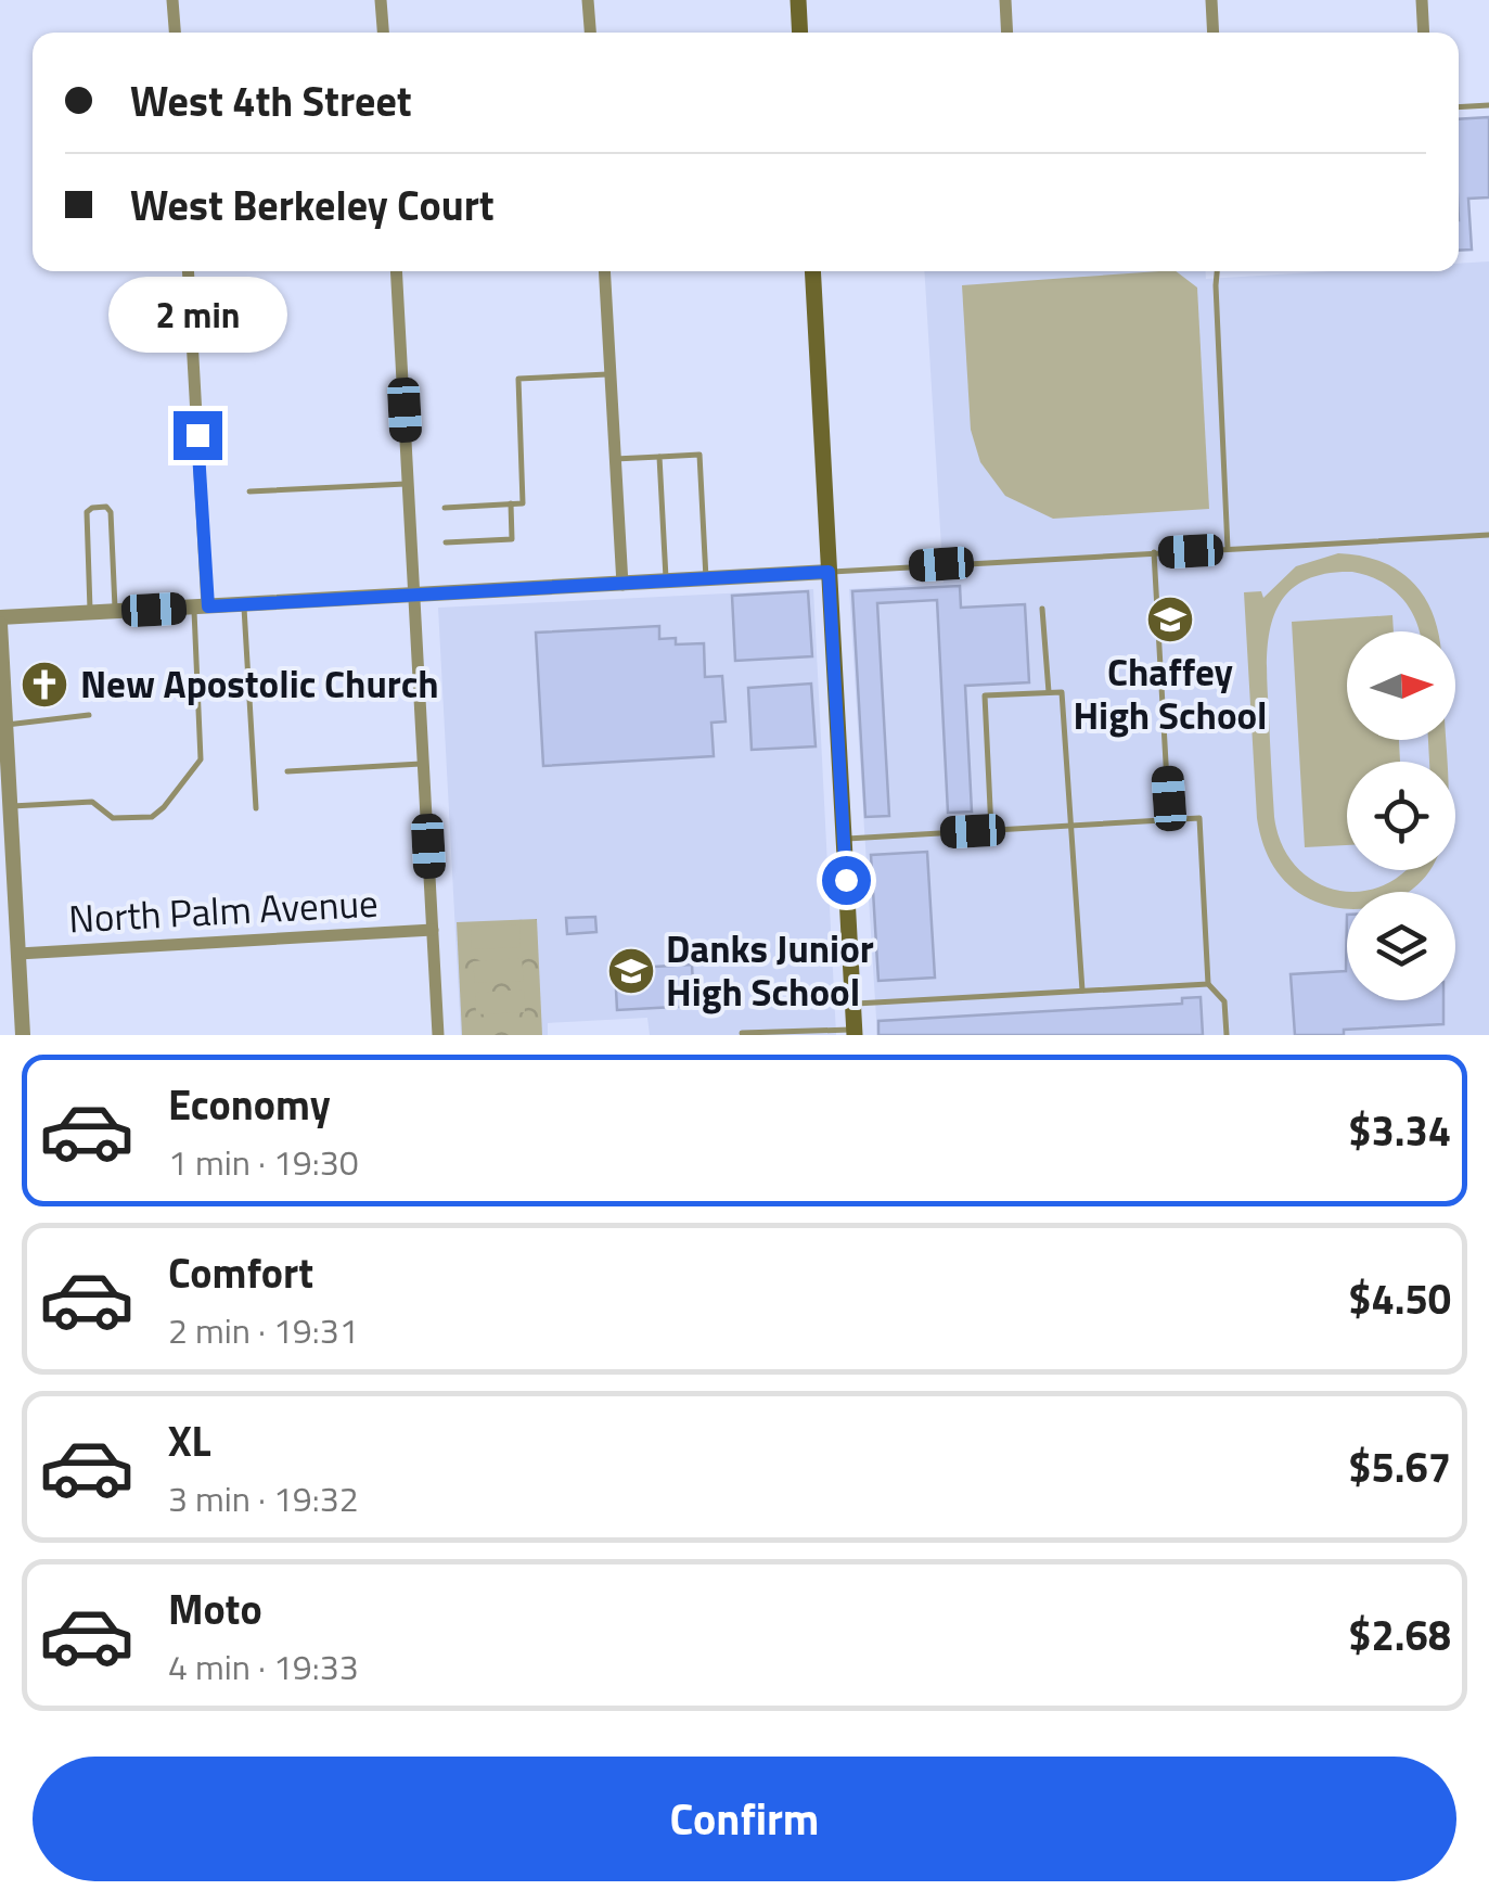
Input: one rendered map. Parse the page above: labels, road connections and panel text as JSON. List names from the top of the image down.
{
  "streets": {
    "street": ["North Palm Avenue"]
  },
  "places": {
    "school or university": ["Chaffey High School", "Danks Junior High School"],
    "church": ["New Apostolic Church"]
  },
  "north": "right",
  "page": {
    "banner": ["West 4th Street", "West Berkeley Court"],
    "bubble": "2 min",
    "list": [
      {
        "name": "Economy",
        "note": "1 min · 19:30",
        "value": "$3.34"
      },
      {
        "name": "Comfort",
        "note": "2 min · 19:31",
        "value": "$4.50"
      },
      {
        "name": "XL",
        "note": "3 min · 19:32",
        "value": "$5.67"
      },
      {
        "name": "Moto",
        "note": "4 min · 19:33",
        "value": "$2.68"
      }
    ],
    "buttons": "Confirm"
  }
}
